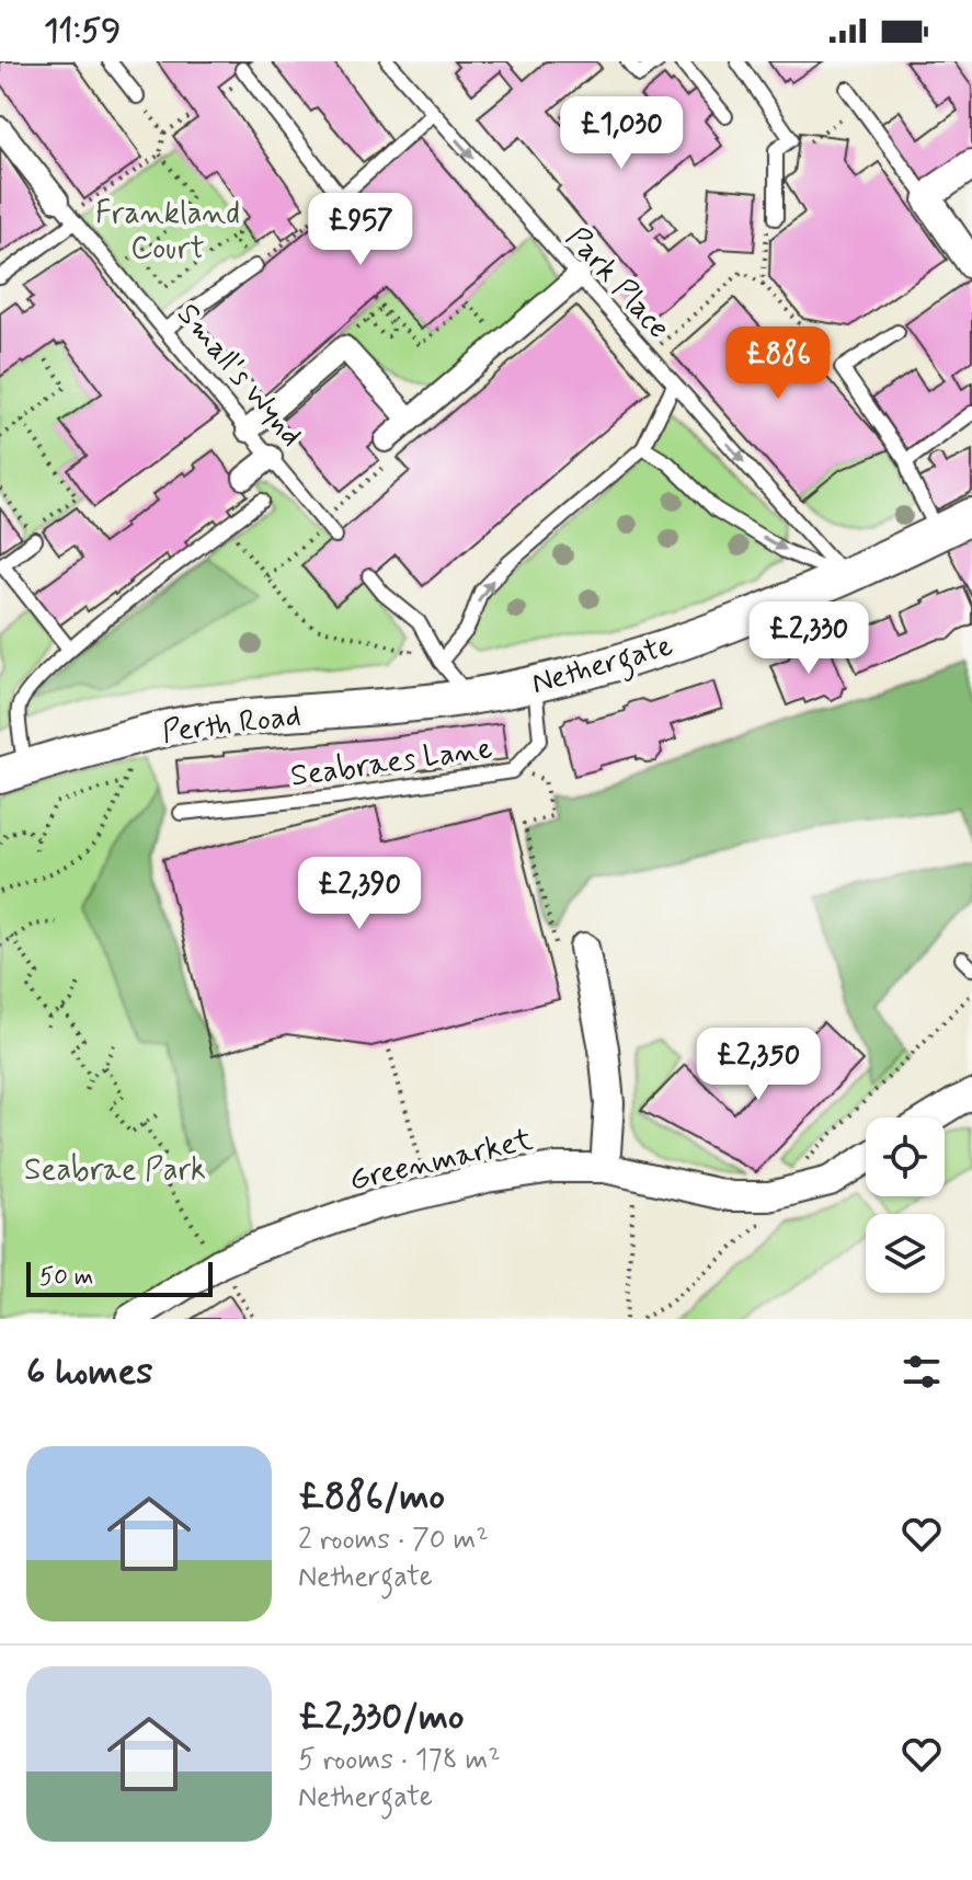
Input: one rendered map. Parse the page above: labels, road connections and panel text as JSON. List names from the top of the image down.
{
  "streets": {
    "street": [
      "Small's Wynd",
      "Nethergate",
      "Perth Road",
      "Greenmarket"
    ],
    "lane": ["Park Place", "Seabraes Lane"]
  },
  "crossings": [
    ["Park Place", "Nethergate"],
    ["Nethergate", "Perth Road"],
    ["Nethergate", "Seabraes Lane"]
  ],
  "parks": ["Frankland Court", "Seabrae Park"],
  "scale_bar": "50 m",
  "page": {
    "status": "11:59",
    "price": [
      "£1,030",
      "£957",
      "£886",
      "£2,330",
      "£2,390",
      "£2,350"
    ],
    "scale": "50 m",
    "heading": "6 homes",
    "list": [
      {
        "name": "£886/mo",
        "note": "2 rooms · 70 m² · Nethergate"
      },
      {
        "name": "£2,330/mo",
        "note": "5 rooms · 178 m² · Nethergate"
      }
    ]
  }
}
